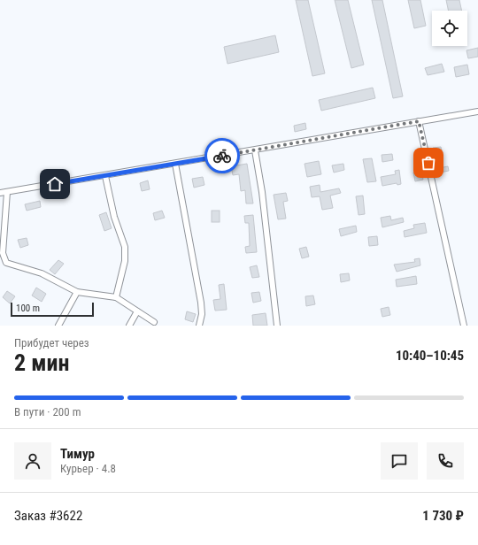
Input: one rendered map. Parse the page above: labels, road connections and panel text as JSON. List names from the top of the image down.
{
  "scale_bar": "100 m",
  "page": {
    "scale": "100 m",
    "heading": ["2 мин", "Прибудет через", "10:40–10:45"],
    "panel": [
      "Тимур",
      "Курьер · 4.8",
      "Заказ #3622",
      "1 730 ₽"
    ],
    "bar": "В пути · 200 m"
  }
}
